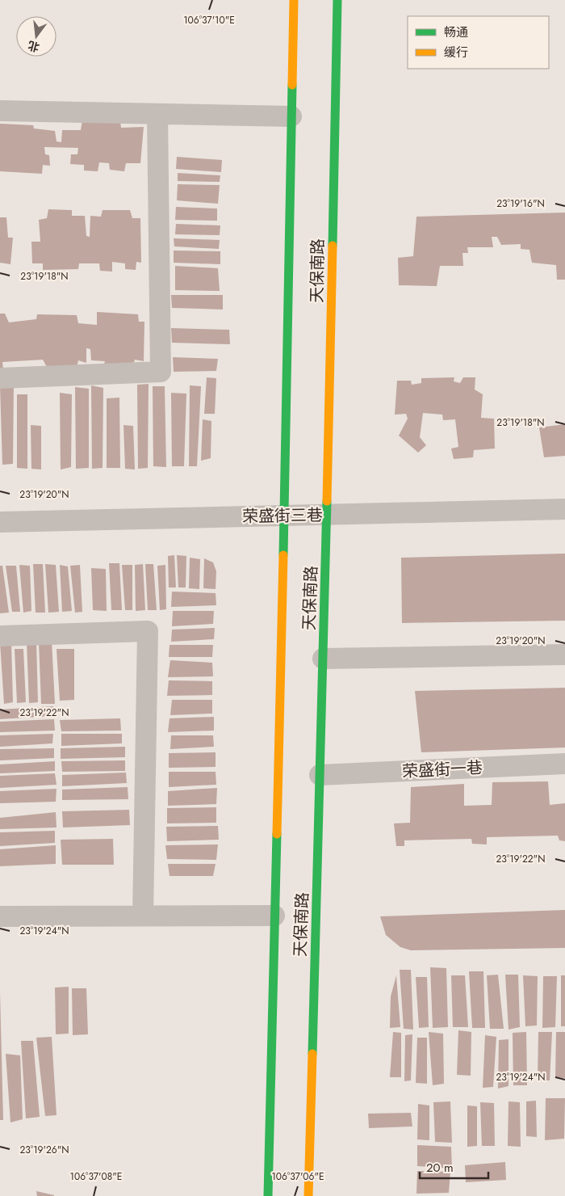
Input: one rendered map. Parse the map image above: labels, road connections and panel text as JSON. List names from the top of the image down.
{
  "streets": {
    "street": ["天保南路", "荣盛街三巷", "荣盛街一巷"]
  },
  "crossings": [
    ["天保南路", "荣盛街三巷"],
    ["天保南路", "荣盛街一巷"]
  ],
  "legend": ["畅通", "缓行"],
  "scale_bar": "20 m",
  "north": "bottom",
  "coordinates": [
    "106°37'10\"E",
    "23°19'16\"N",
    "23°19'18\"N",
    "23°19'20\"N",
    "23°19'22\"N",
    "23°19'24\"N",
    "23°19'26\"N",
    "106°37'08\"E",
    "106°37'06\"E"
  ]
}
